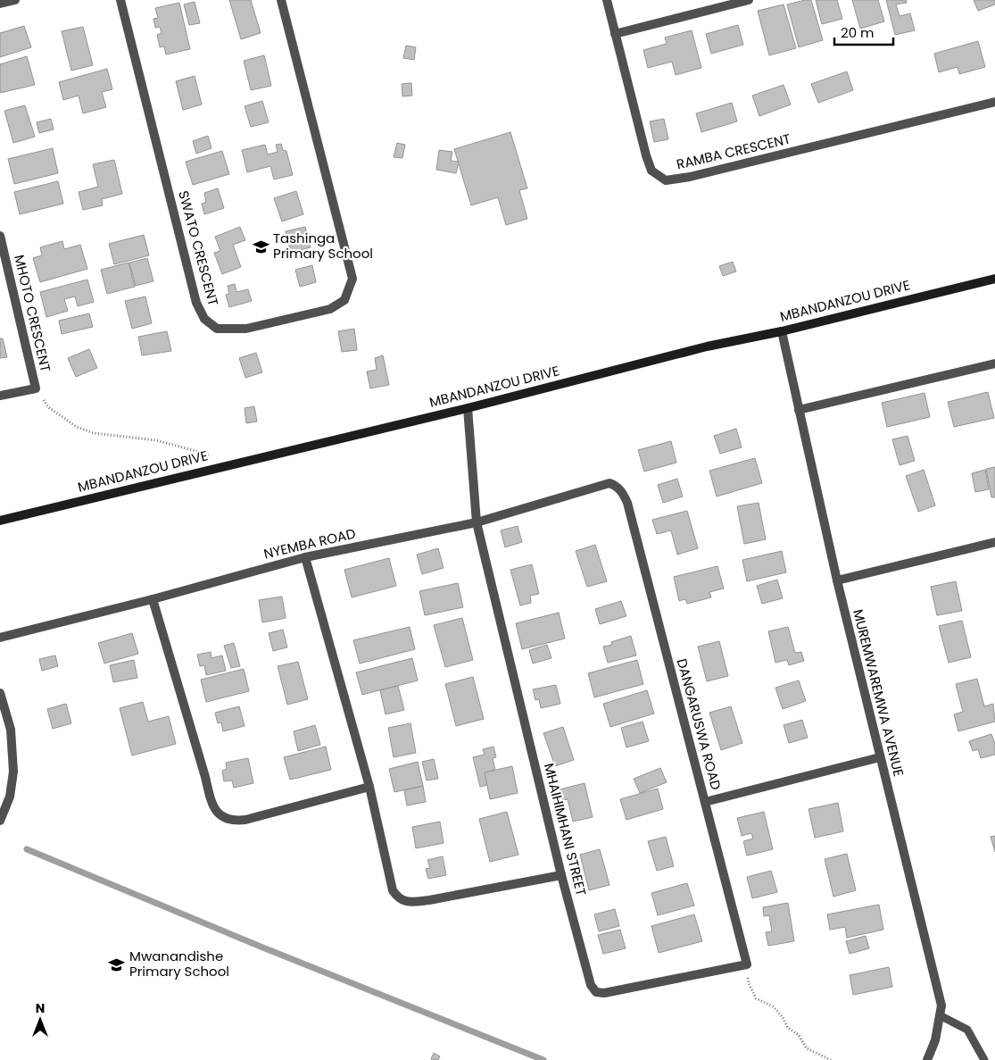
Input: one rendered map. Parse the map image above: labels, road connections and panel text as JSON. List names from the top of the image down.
{
  "streets": {
    "street": [
      "RAMBA CRESCENT",
      "SWATO CRESCENT",
      "MBANDANZOU DRIVE",
      "MHOTO CRESCENT",
      "NYEMBA ROAD",
      "MUREMWAREMWA AVENUE",
      "DANGARUSWA ROAD",
      "MHAIHIMHANI STREET"
    ]
  },
  "crossings": [
    ["MBANDANZOU DRIVE", "MUREMWAREMWA AVENUE"],
    ["MBANDANZOU DRIVE", "MHAIHIMHANI STREET"],
    ["NYEMBA ROAD", "DANGARUSWA ROAD"],
    ["NYEMBA ROAD", "MHAIHIMHANI STREET"],
    ["DANGARUSWA ROAD", "MHAIHIMHANI STREET"]
  ],
  "places": {
    "school or university": ["Tashinga Primary School", "Mwanandishe Primary School"]
  },
  "scale_bar": "20 m",
  "north": "top"
}
